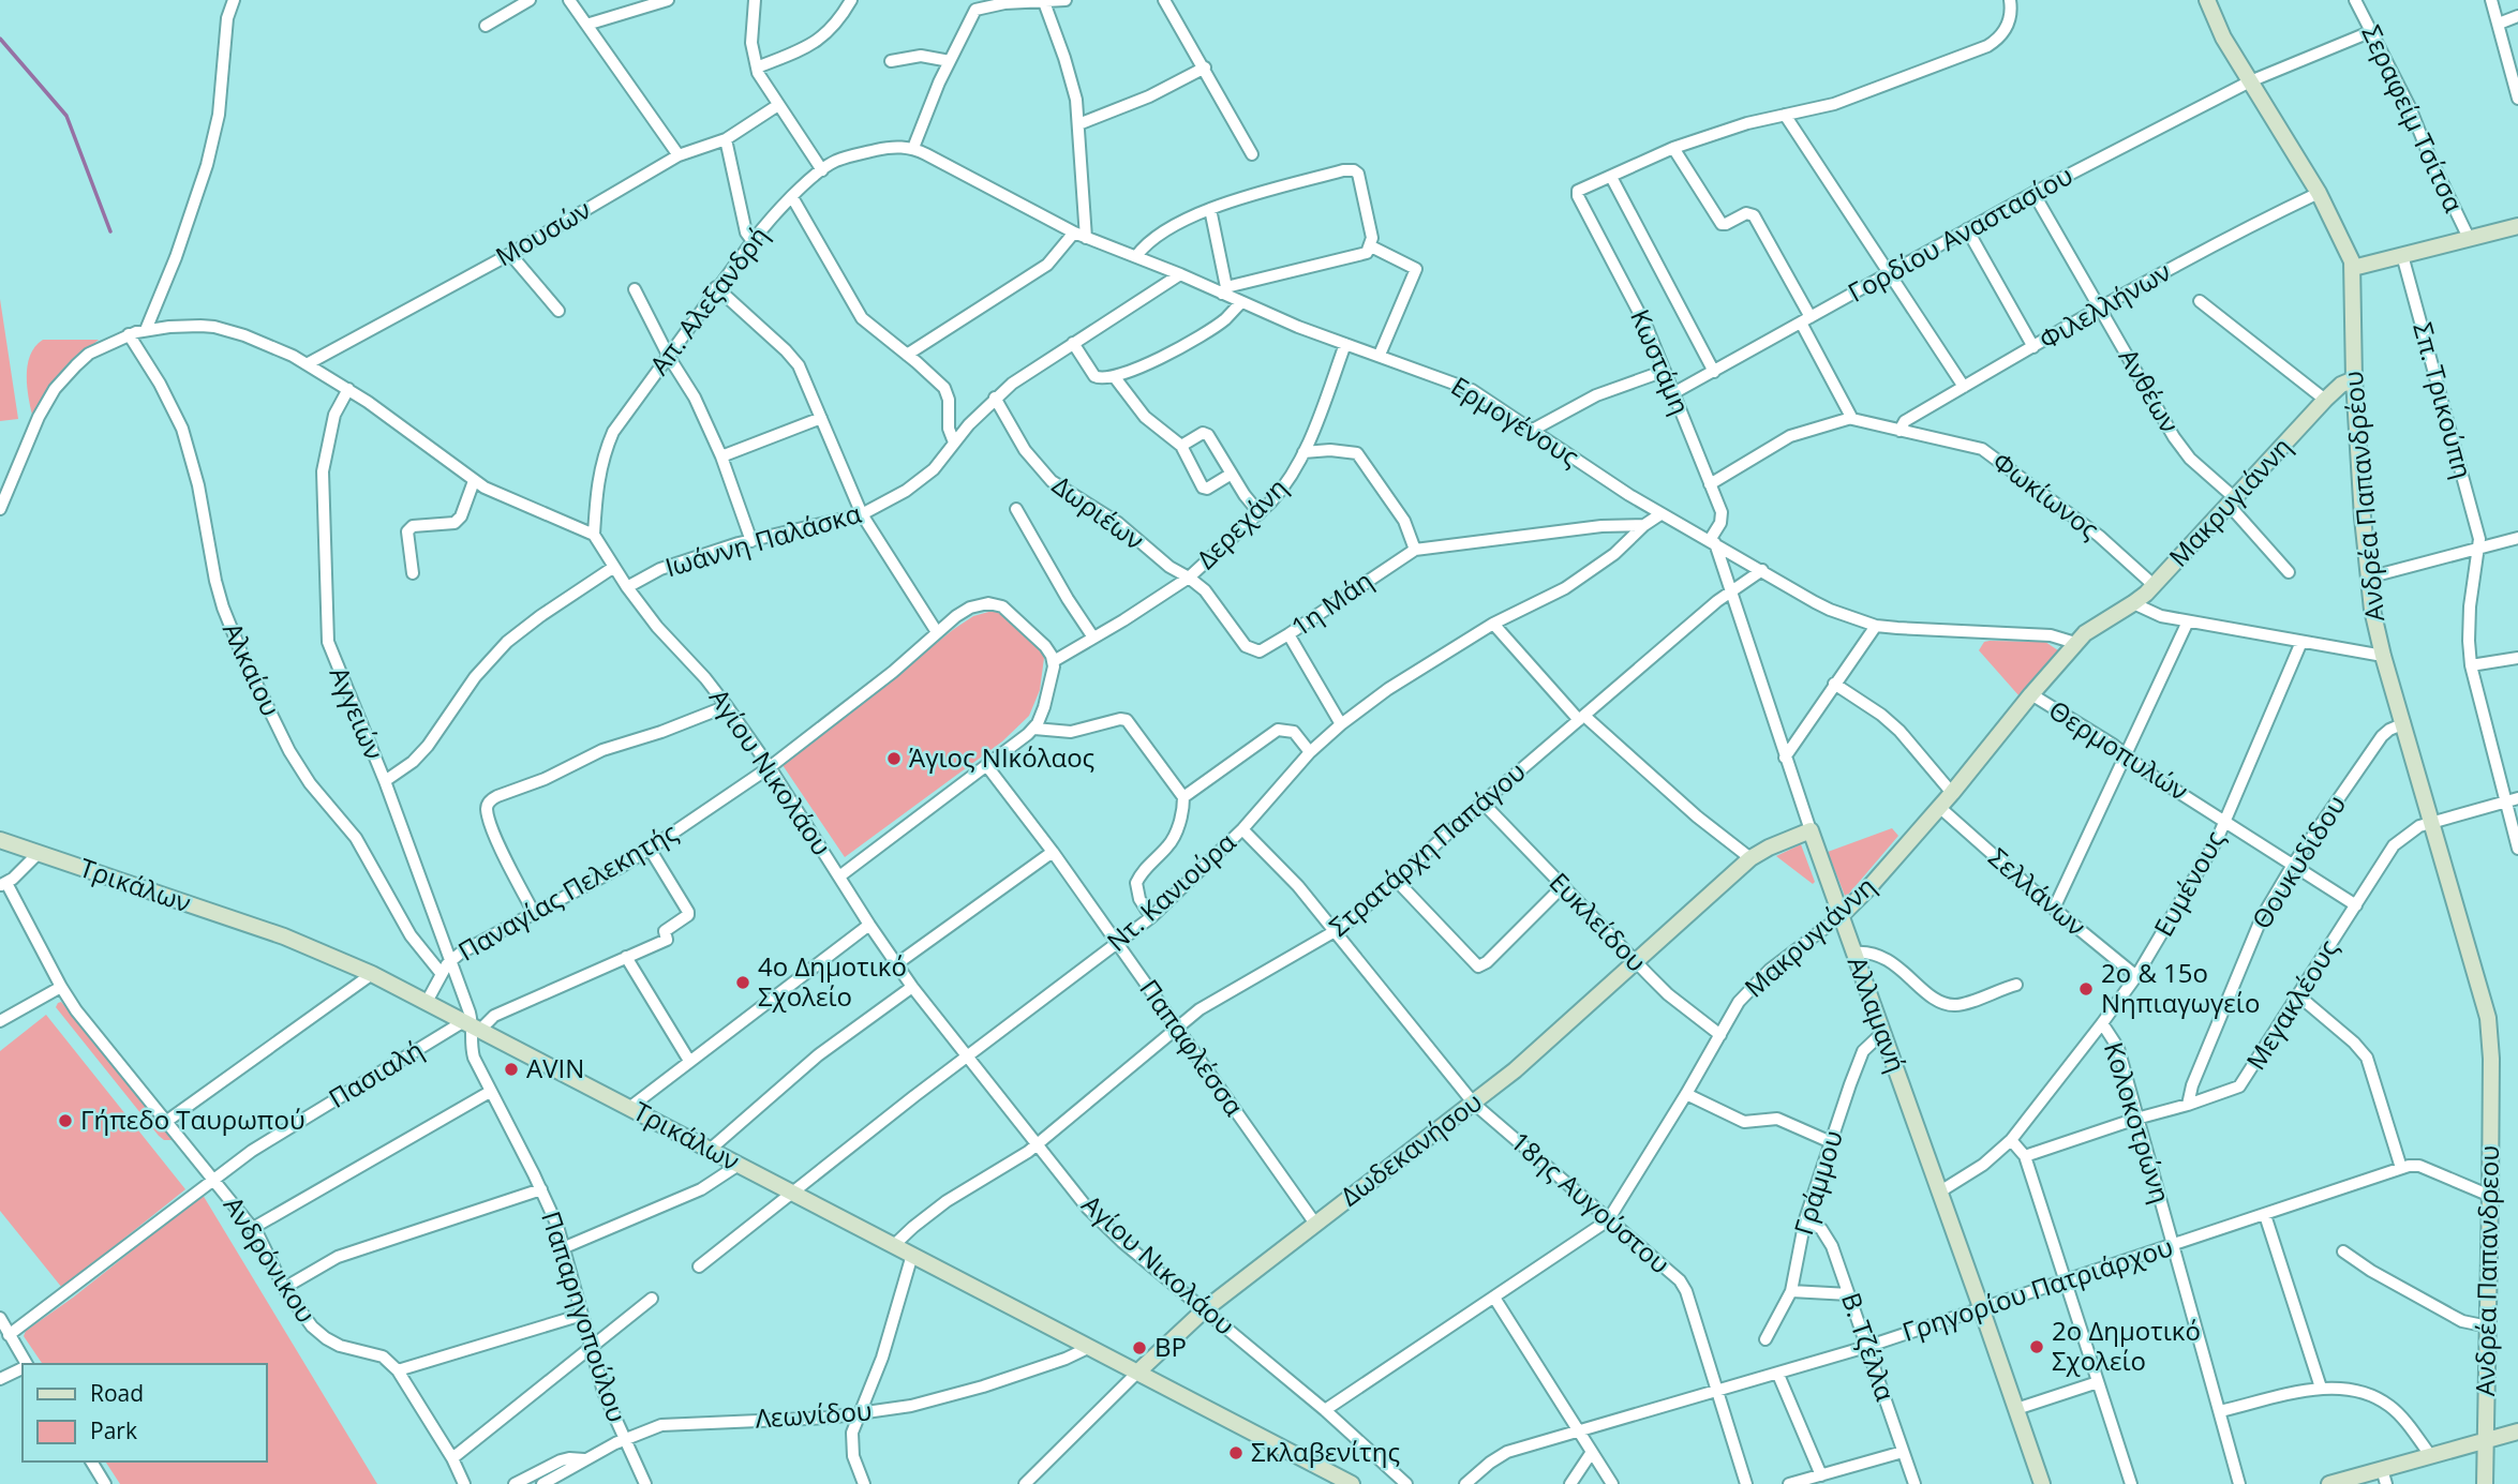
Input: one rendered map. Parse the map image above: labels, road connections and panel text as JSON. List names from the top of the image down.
{
  "streets": {
    "main road": [
      "Ανδρέα Παπανδρέου",
      "Μακρυγιάννη",
      "Τρικάλων",
      "Αλλαμανή",
      "Δωδεκανήσου",
      "Ανδρέα Παπανδρεου"
    ],
    "street": [
      "Σεραφείμ Τσίτσα",
      "Μουσών",
      "Γορδίου Αναστασίου",
      "Απ. Αλεξανδρή",
      "Φιλελλήνων",
      "Κωστάμη",
      "Ανθέων",
      "Σπ. Τρικούπη",
      "Ερμογένους",
      "Φωκίωνος",
      "Δωριέων",
      "Δερεχάνη",
      "Ιωάννη Παλάσκα",
      "1η Μάη",
      "Αλκαίου",
      "Αγγειών",
      "Θερμοπυλών",
      "Αγίου Νικολάου",
      "Στρατάρχη Παπάγου",
      "Θουκυδίδου",
      "Ευμένους",
      "Παναγίας Πελεκητής",
      "Ντ. Κανιούρα",
      "Σελλάνων",
      "Ευκλείδου",
      "Μεγακλέους",
      "Παπαφλέσσα",
      "Πασιαλή",
      "Κολοκοτρώνη",
      "Γράμμου",
      "18ης Αυγούστου",
      "Ανδρόνικου",
      "Γρηγορίου Πατριάρχου",
      "Παπαρηγοπούλου",
      "Β. Τζέλλα",
      "Λεωνίδου"
    ]
  },
  "crossings": [
    ["Σεραφείμ Τσίτσα", "Γορδίου Αναστασίου"],
    ["Γορδίου Αναστασίου", "Κωστάμη"],
    ["Γορδίου Αναστασίου", "Ανθέων"],
    ["Γορδίου Αναστασίου", "Ανδρέα Παπανδρέου"],
    ["Απ. Αλεξανδρή", "Ερμογένους"],
    ["Απ. Αλεξανδρή", "Αγίου Νικολάου"],
    ["Φιλελλήνων", "Ανθέων"],
    ["Φιλελλήνων", "Φωκίωνος"],
    ["Φιλελλήνων", "Ανδρέα Παπανδρέου"],
    ["Κωστάμη", "Ερμογένους"],
    ["Κωστάμη", "Αλλαμανή"],
    ["Ανθέων", "Μακρυγιάννη"],
    ["Ερμογένους", "Μακρυγιάννη"],
    ["Ερμογένους", "Δερεχάνη"],
    ["Ερμογένους", "Ιωάννη Παλάσκα"],
    ["Ερμογένους", "Στρατάρχη Παπάγου"],
    ["Ερμογένους", "Αλλαμανή"],
    ["Φωκίωνος", "Μακρυγιάννη"],
    ["Ανδρέα Παπανδρέου", "Μακρυγιάννη"],
    ["Ανδρέα Παπανδρέου", "Θουκυδίδου"],
    ["Ανδρέα Παπανδρέου", "Μεγακλέους"],
    ["Ανδρέα Παπανδρέου", "Ανδρέα Παπανδρεου"],
    ["Μακρυγιάννη", "Θερμοπυλών"],
    ["Μακρυγιάννη", "Αγίου Νικολάου"],
    ["Μακρυγιάννη", "Σελλάνων"],
    ["Μακρυγιάννη", "Ευκλείδου"],
    ["Μακρυγιάννη", "Αλλαμανή"],
    ["Μακρυγιάννη", "18ης Αυγούστου"],
    ["Δωριέων", "Δερεχάνη"],
    ["Δωριέων", "Ιωάννη Παλάσκα"],
    ["Δωριέων", "1η Μάη"],
    ["Δερεχάνη", "1η Μάη"],
    ["Ιωάννη Παλάσκα", "Αγίου Νικολάου"],
    ["1η Μάη", "Ντ. Κανιούρα"],
    ["Αλκαίου", "Παναγίας Πελεκητής"],
    ["Αγγειών", "Τρικάλων"],
    ["Αγγειών", "Παναγίας Πελεκητής"],
    ["Αγγειών", "Πασιαλή"],
    ["Αγγειών", "Παπαρηγοπούλου"],
    ["Θερμοπυλών", "Θουκυδίδου"],
    ["Θερμοπυλών", "Ευμένους"],
    ["Θερμοπυλών", "Μεγακλέους"],
    ["Αγίου Νικολάου", "Στρατάρχη Παπάγου"],
    ["Αγίου Νικολάου", "Παναγίας Πελεκητής"],
    ["Αγίου Νικολάου", "Ντ. Κανιούρα"],
    ["Αγίου Νικολάου", "Δωδεκανήσου"],
    ["Στρατάρχη Παπάγου", "Τρικάλων"],
    ["Στρατάρχη Παπάγου", "Ευκλείδου"],
    ["Στρατάρχη Παπάγου", "Αλλαμανή"],
    ["Στρατάρχη Παπάγου", "Παπαφλέσσα"],
    ["Στρατάρχη Παπάγου", "18ης Αυγούστου"],
    ["Θουκυδίδου", "Μεγακλέους"],
    ["Ευμένους", "Σελλάνων"],
    ["Ευμένους", "Αλλαμανή"],
    ["Ευμένους", "Κολοκοτρώνη"],
    ["Τρικάλων", "Παναγίας Πελεκητής"],
    ["Τρικάλων", "Ντ. Κανιούρα"],
    ["Τρικάλων", "Πασιαλή"],
    ["Τρικάλων", "Δωδεκανήσου"],
    ["Τρικάλων", "Παπαρηγοπούλου"],
    ["Τρικάλων", "Λεωνίδου"],
    ["Παναγίας Πελεκητής", "Πασιαλή"],
    ["Ντ. Κανιούρα", "Παπαφλέσσα"],
    ["Ντ. Κανιούρα", "18ης Αυγούστου"],
    ["Ευκλείδου", "Δωδεκανήσου"],
    ["Μεγακλέους", "Κολοκοτρώνη"],
    ["Αλλαμανή", "Δωδεκανήσου"],
    ["Αλλαμανή", "Γράμμου"],
    ["Αλλαμανή", "Γρηγορίου Πατριάρχου"],
    ["Παπαφλέσσα", "Δωδεκανήσου"],
    ["Πασιαλή", "Ανδρόνικου"],
    ["Πασιαλή", "Παπαρηγοπούλου"],
    ["Κολοκοτρώνη", "Γρηγορίου Πατριάρχου"],
    ["Δωδεκανήσου", "18ης Αυγούστου"],
    ["Γράμμου", "Β. Τζέλλα"],
    ["18ης Αυγούστου", "Γρηγορίου Πατριάρχου"],
    ["Ανδρέα Παπανδρεου", "Γρηγορίου Πατριάρχου"],
    ["Γρηγορίου Πατριάρχου", "Β. Τζέλλα"],
    ["Παπαρηγοπούλου", "Λεωνίδου"]
  ],
  "places": [
    "Άγιος ΝΙκόλαος",
    "4ο Δημοτικό Σχολείο",
    "2ο & 15ο Νηπιαγωγείο",
    "AVIN",
    "Γήπεδο Ταυρωπού",
    "2ο Δημοτικό Σχολείο",
    "BP",
    "Σκλαβενίτης"
  ],
  "legend": ["Road", "Park"]
}
